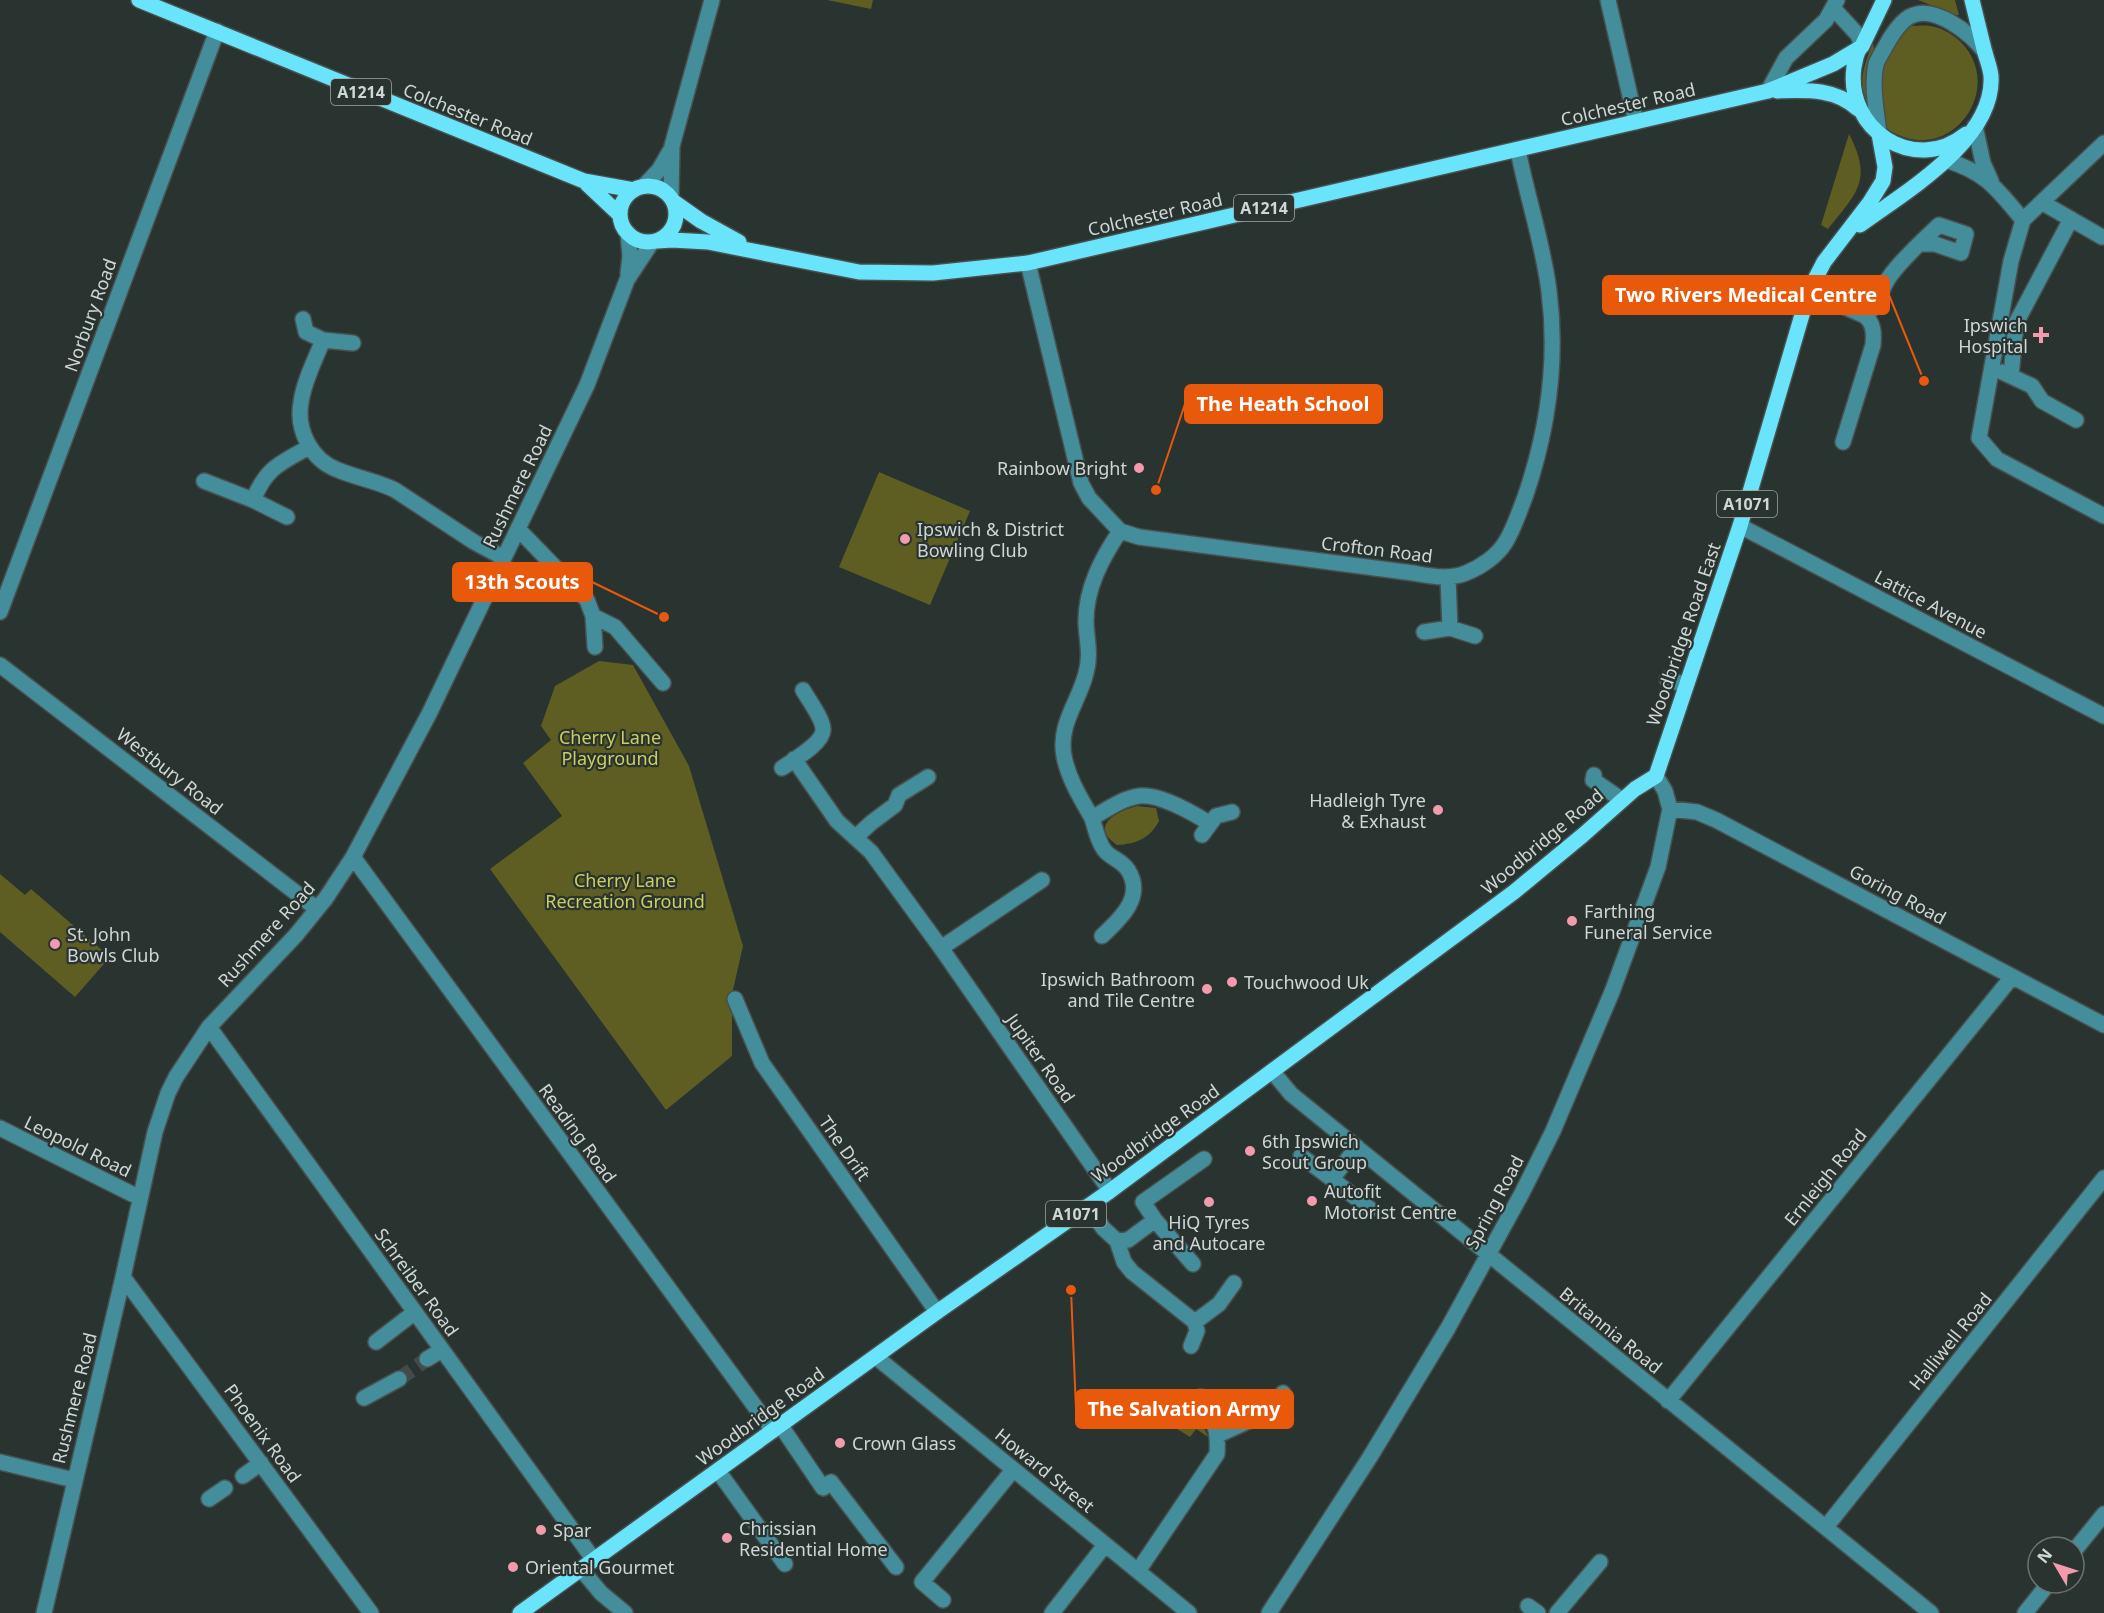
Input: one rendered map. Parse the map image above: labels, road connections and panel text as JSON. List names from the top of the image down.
{
  "streets": {
    "main road": [
      "A1214",
      "Colchester Road",
      "A1071",
      "Woodbridge Road East",
      "Woodbridge Road"
    ],
    "street": [
      "Norbury Road",
      "Rushmere Road",
      "Crofton Road",
      "Lattice Avenue",
      "Westbury Road",
      "Goring Road",
      "Jupiter Road",
      "Reading Road",
      "Leopold Road",
      "The Drift",
      "Ernleigh Road",
      "Spring Road",
      "Schreiber Road",
      "Britannia Road",
      "Halliwell Road",
      "Phoenix Road",
      "Howard Street"
    ]
  },
  "crossings": [
    ["Colchester Road", "Norbury Road"],
    ["Colchester Road", "Rushmere Road"],
    ["Colchester Road", "Crofton Road"],
    ["Colchester Road", "Woodbridge Road East"],
    ["Rushmere Road", "Westbury Road"],
    ["Rushmere Road", "Reading Road"],
    ["Rushmere Road", "Leopold Road"],
    ["Rushmere Road", "Schreiber Road"],
    ["Rushmere Road", "Phoenix Road"],
    ["Lattice Avenue", "Woodbridge Road East"],
    ["Woodbridge Road East", "Woodbridge Road"],
    ["Woodbridge Road", "Jupiter Road"],
    ["Woodbridge Road", "Reading Road"],
    ["Woodbridge Road", "The Drift"],
    ["Woodbridge Road", "Schreiber Road"],
    ["Woodbridge Road", "Britannia Road"],
    ["Woodbridge Road", "Howard Street"],
    ["Goring Road", "Ernleigh Road"],
    ["Goring Road", "Spring Road"],
    ["Ernleigh Road", "Britannia Road"],
    ["Spring Road", "Britannia Road"],
    ["Britannia Road", "Halliwell Road"]
  ],
  "parks": ["Cherry Lane Playground", "Cherry Lane Recreation Ground"],
  "places": {
    "health": ["Ipswich Hospital"],
    "other": [
      "Two Rivers Medical Centre",
      "Rainbow Bright",
      "The Heath School",
      "Ipswich & District Bowling Club",
      "13th Scouts",
      "Hadleigh Tyre & Exhaust",
      "Farthing Funeral Service",
      "St. John Bowls Club",
      "Touchwood Uk",
      "Ipswich Bathroom and Tile Centre",
      "6th Ipswich Scout Group",
      "Autofit Motorist Centre",
      "HiQ Tyres and Autocare",
      "The Salvation Army",
      "Crown Glass",
      "Spar",
      "Chrissian Residential Home",
      "Oriental Gourmet"
    ]
  },
  "north": "top left"
}
